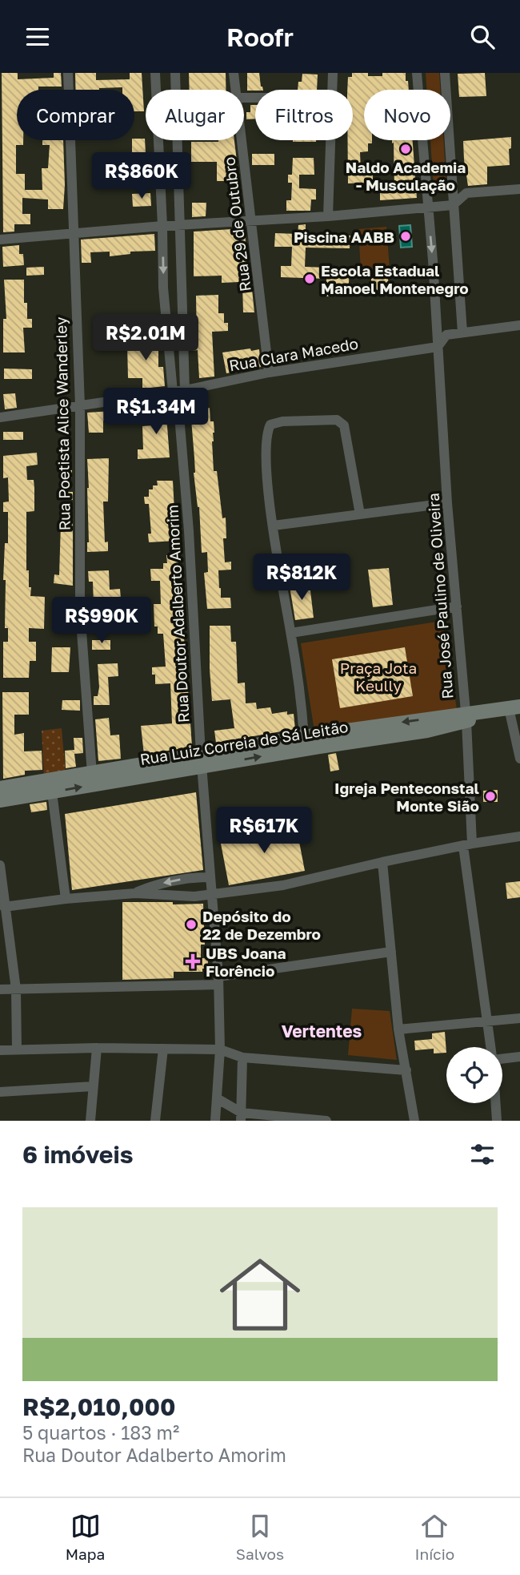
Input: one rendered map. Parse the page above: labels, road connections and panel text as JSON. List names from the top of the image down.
{
  "streets": {
    "main road": ["Rua Luiz Correia de Sá Leitão"],
    "street": [
      "Rua 29 de Outubro",
      "Rua Clara Macedo",
      "Rua Poetista Alice Wanderley",
      "Rua José Paulino de Oliveira",
      "Rua Doutor Adalberto Amorim"
    ]
  },
  "crossings": [
    ["Rua 29 de Outubro", "Rua Clara Macedo"],
    ["Rua Clara Macedo", "Rua Poetista Alice Wanderley"],
    ["Rua Clara Macedo", "Rua José Paulino de Oliveira"],
    ["Rua Clara Macedo", "Rua Doutor Adalberto Amorim"],
    ["Rua Poetista Alice Wanderley", "Rua Luiz Correia de Sá Leitão"],
    ["Rua José Paulino de Oliveira", "Rua Luiz Correia de Sá Leitão"],
    ["Rua Doutor Adalberto Amorim", "Rua Luiz Correia de Sá Leitão"]
  ],
  "districts": ["Vertentes"],
  "parks": ["Praça Jota Keully"],
  "places": {
    "other": [
      "Naldo Academia - Musculação",
      "Piscina AABB",
      "Escola Estadual Manoel Montenegro",
      "Igreja Penteconstal Monte Sião",
      "Depósito do 22 de Dezembro"
    ],
    "health": ["UBS Joana Florêncio"]
  },
  "page": {
    "header": "Roofr",
    "chip": [
      "Comprar",
      "Alugar",
      "Filtros",
      "Novo"
    ],
    "price": [
      "R$860K",
      "R$2.01M",
      "R$1.34M",
      "R$812K",
      "R$990K",
      "R$617K"
    ],
    "heading": "6 imóveis",
    "list": [
      {
        "name": "R$2,010,000",
        "note": "5 quartos · 183 m² · Rua Doutor Adalberto Amorim"
      }
    ],
    "tabs": ["Mapa", "Salvos", "Início"]
  }
}
